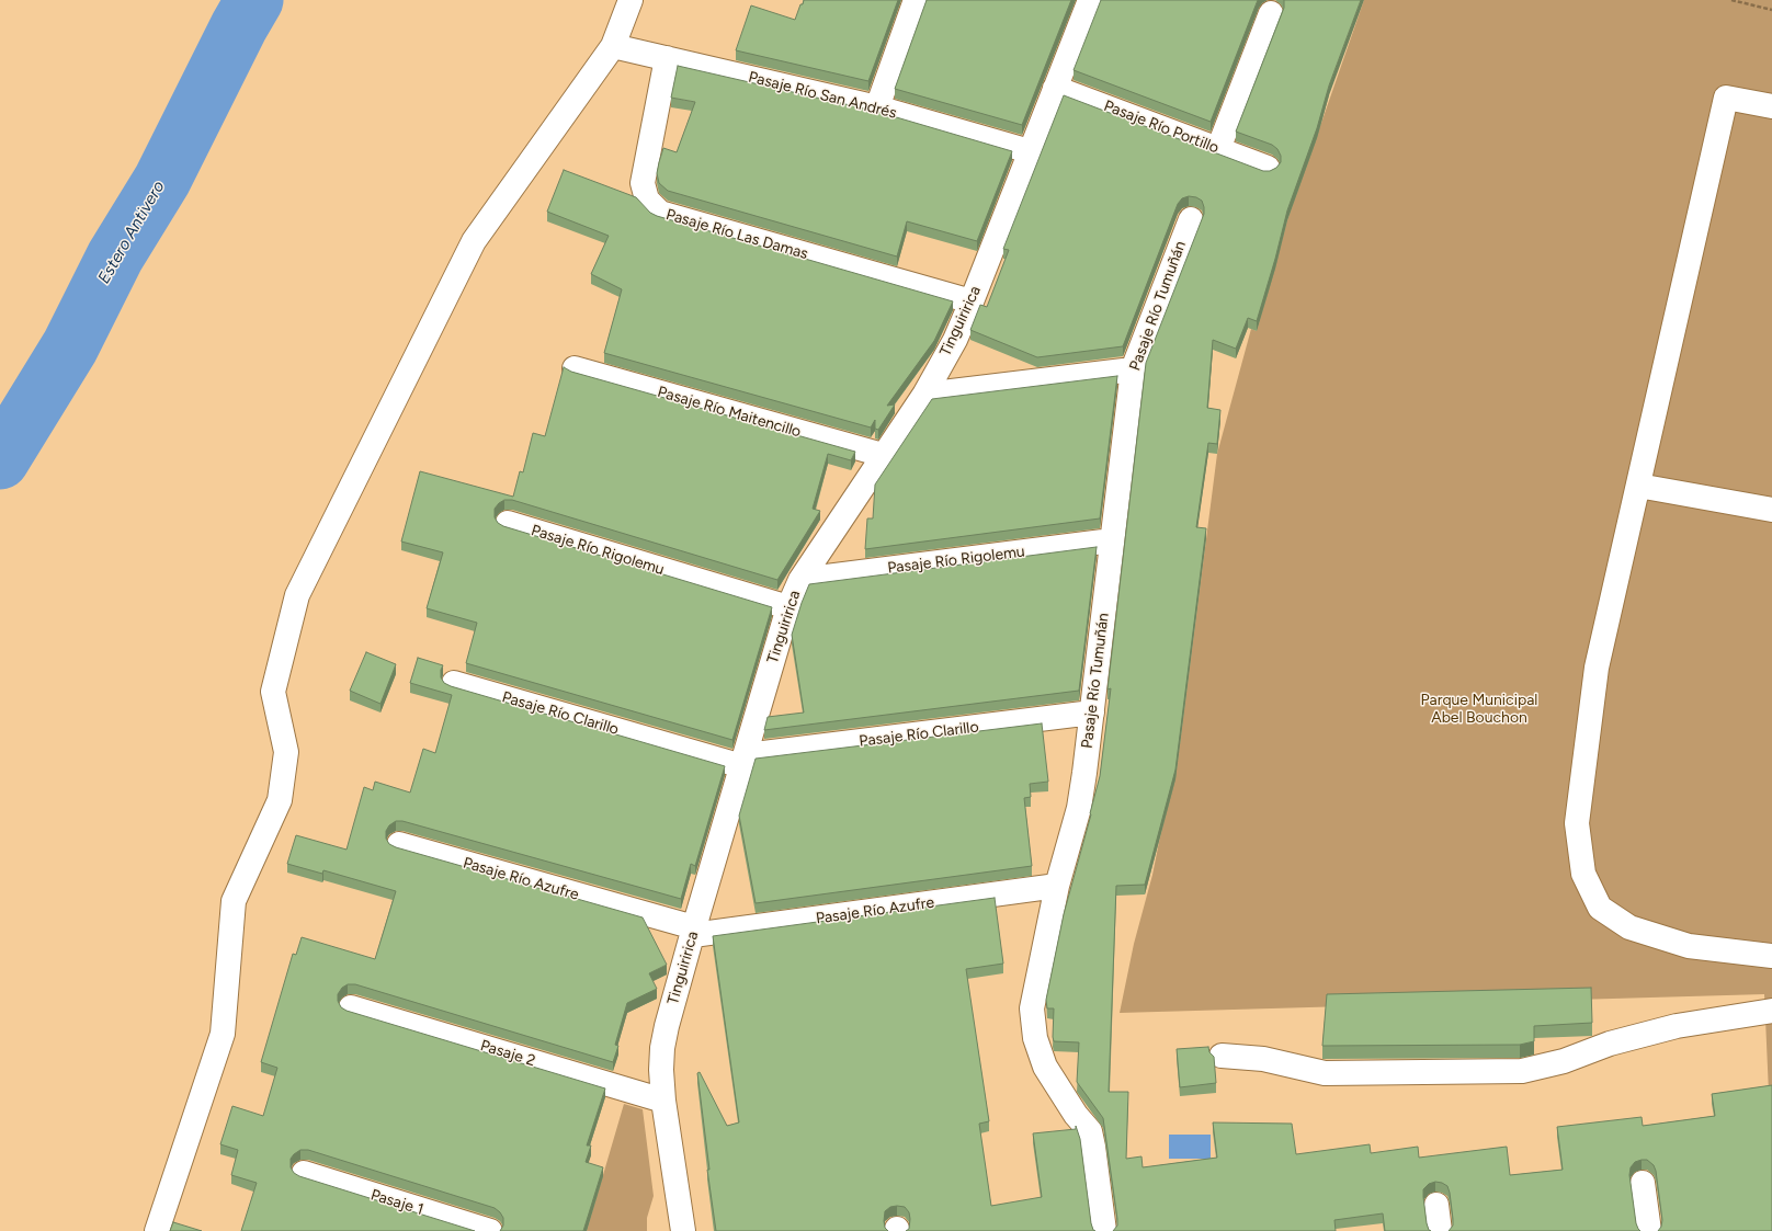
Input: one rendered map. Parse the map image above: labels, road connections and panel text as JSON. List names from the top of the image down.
{
  "streets": {
    "street": [
      "Pasaje Río San Andrés",
      "Pasaje Río Portillo",
      "Pasaje Río Las Damas",
      "Pasaje Río Tumuñán",
      "Tinguiririca",
      "Pasaje Río Maitencillo",
      "Pasaje Río Rigolemu",
      "Pasaje Río Clarillo",
      "Pasaje Río Azufre",
      "Pasaje 2",
      "Pasaje 1"
    ]
  },
  "crossings": [
    ["Pasaje Río San Andrés", "Pasaje Río Las Damas"],
    ["Pasaje Río San Andrés", "Tinguiririca"],
    ["Pasaje Río Portillo", "Tinguiririca"],
    ["Pasaje Río Las Damas", "Tinguiririca"],
    ["Pasaje Río Tumuñán", "Pasaje Río Rigolemu"],
    ["Pasaje Río Tumuñán", "Pasaje Río Clarillo"],
    ["Pasaje Río Tumuñán", "Pasaje Río Azufre"],
    ["Tinguiririca", "Pasaje Río Maitencillo"],
    ["Tinguiririca", "Pasaje Río Rigolemu"],
    ["Tinguiririca", "Pasaje Río Clarillo"],
    ["Tinguiririca", "Pasaje Río Azufre"],
    ["Tinguiririca", "Pasaje 2"]
  ],
  "water": ["Estero Antivero"],
  "parks": ["Parque Municipal Abel Bouchon"]
}
